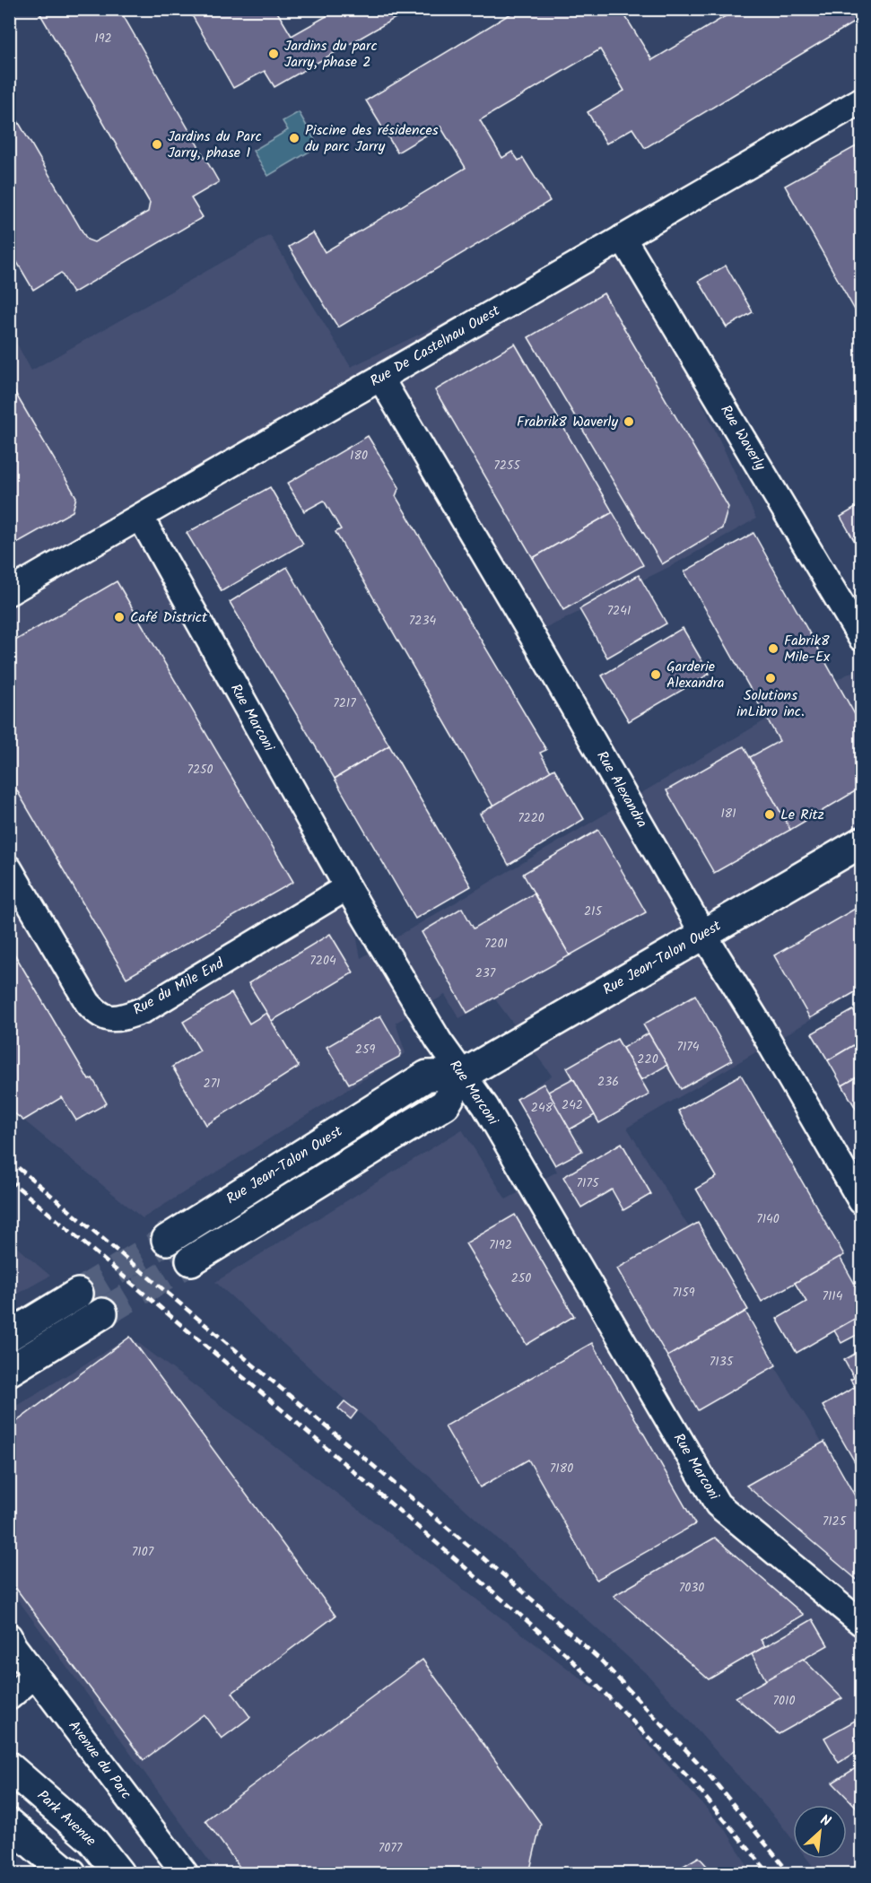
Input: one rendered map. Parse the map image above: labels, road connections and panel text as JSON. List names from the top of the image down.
{
  "streets": {
    "main road": ["Rue Jean-Talon Ouest", "Park Avenue"],
    "street": [
      "Rue De Castelnau Ouest",
      "Rue Waverly",
      "Rue Marconi",
      "Rue Alexandra",
      "Rue du Mile End",
      "Avenue du Parc"
    ]
  },
  "crossings": [
    ["Rue De Castelnau Ouest", "Rue Waverly"],
    ["Rue De Castelnau Ouest", "Rue Marconi"],
    ["Rue De Castelnau Ouest", "Rue Alexandra"],
    ["Rue Marconi", "Rue Jean-Talon Ouest"],
    ["Rue Marconi", "Rue du Mile End"],
    ["Rue Alexandra", "Rue Jean-Talon Ouest"]
  ],
  "places": [
    "Jardins du parc Jarry, phase 2",
    "Piscine des résidences du parc Jarry",
    "Jardins du Parc Jarry, phase 1",
    "Frabrik8 Waverly",
    "Café District",
    "Fabrik8 Mile-Ex",
    "Garderie Alexandra",
    "Solutions inLibro inc.",
    "Le Ritz"
  ],
  "house_numbers": [
    "192",
    "180",
    "7255",
    "7241",
    "7234",
    "7217",
    "7250",
    "181",
    "7220",
    "215",
    "7201",
    "7204",
    "237",
    "7174",
    "259",
    "220",
    "236",
    "271",
    "242",
    "248",
    "7175",
    "7140",
    "7192",
    "250",
    "7159",
    "7114",
    "7135",
    "7180",
    "7125",
    "7107",
    "7030",
    "7010",
    "7077"
  ],
  "north": "top right"
}
